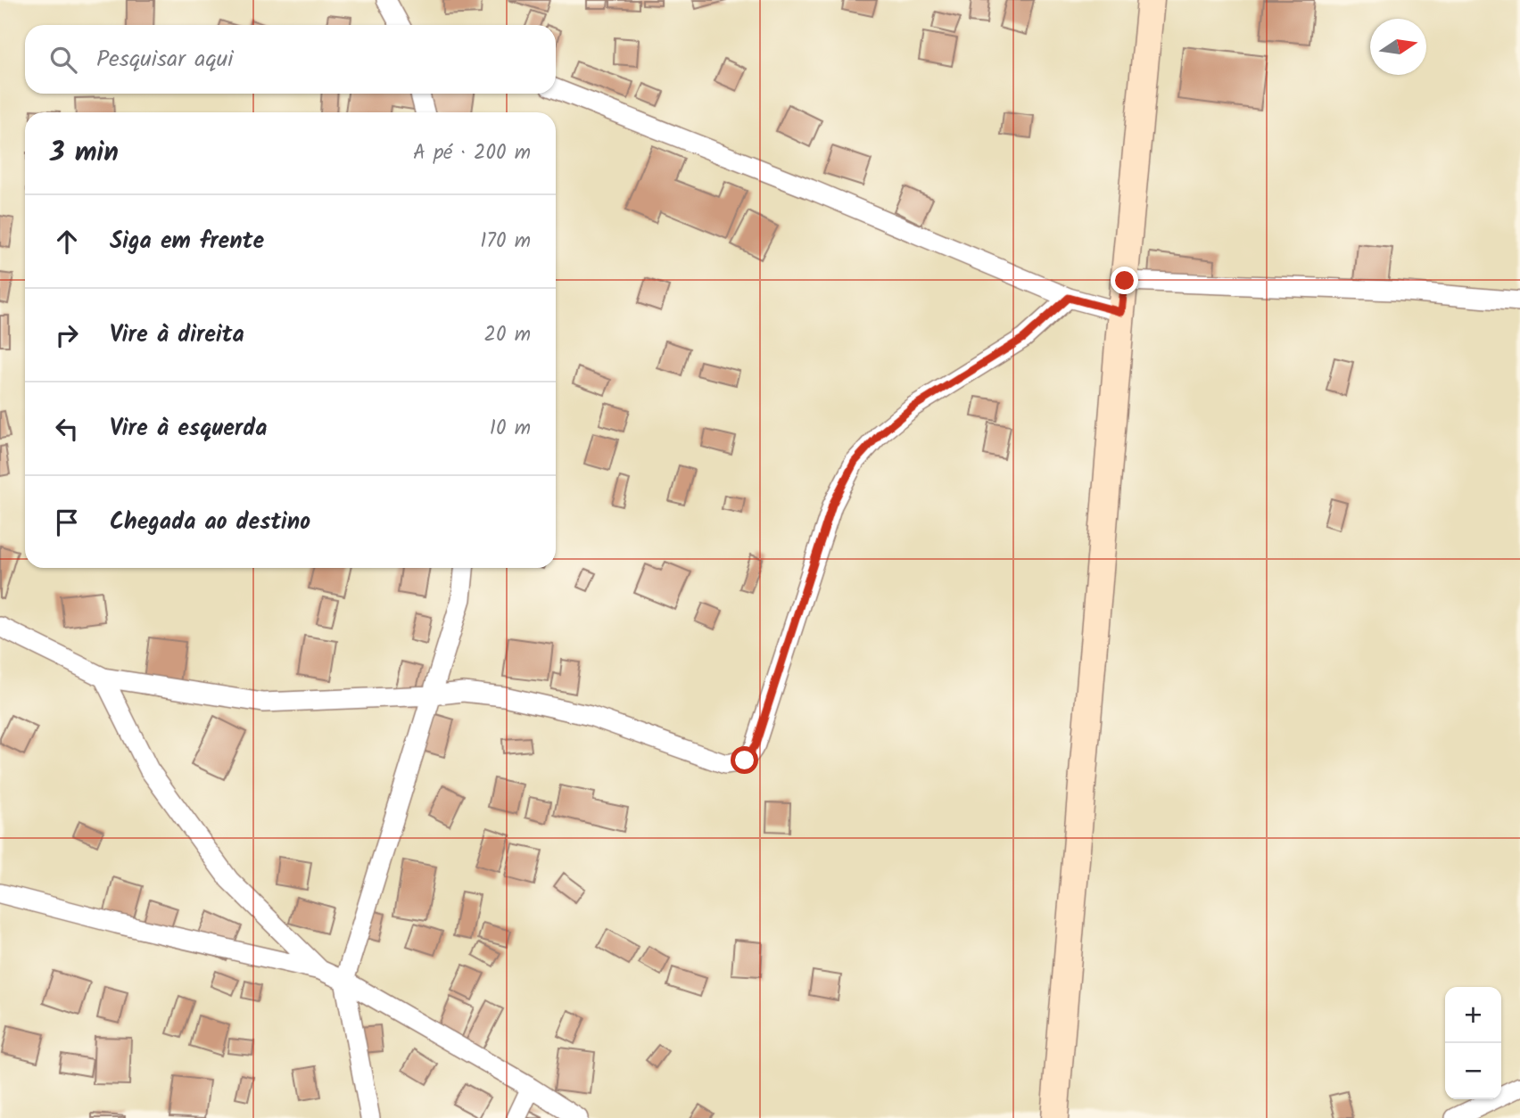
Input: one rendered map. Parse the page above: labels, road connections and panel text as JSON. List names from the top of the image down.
{
  "north": "right",
  "page": {
    "search": "Pesquisar aqui",
    "heading": ["3 min", "A pé · 200 m"],
    "list": [
      ["Siga em frente", "170 m"],
      ["Vire à direita", "20 m"],
      ["Vire à esquerda", "10 m"],
      "Chegada ao destino"
    ],
    "map_buttons": ["+", "−"]
  }
}
